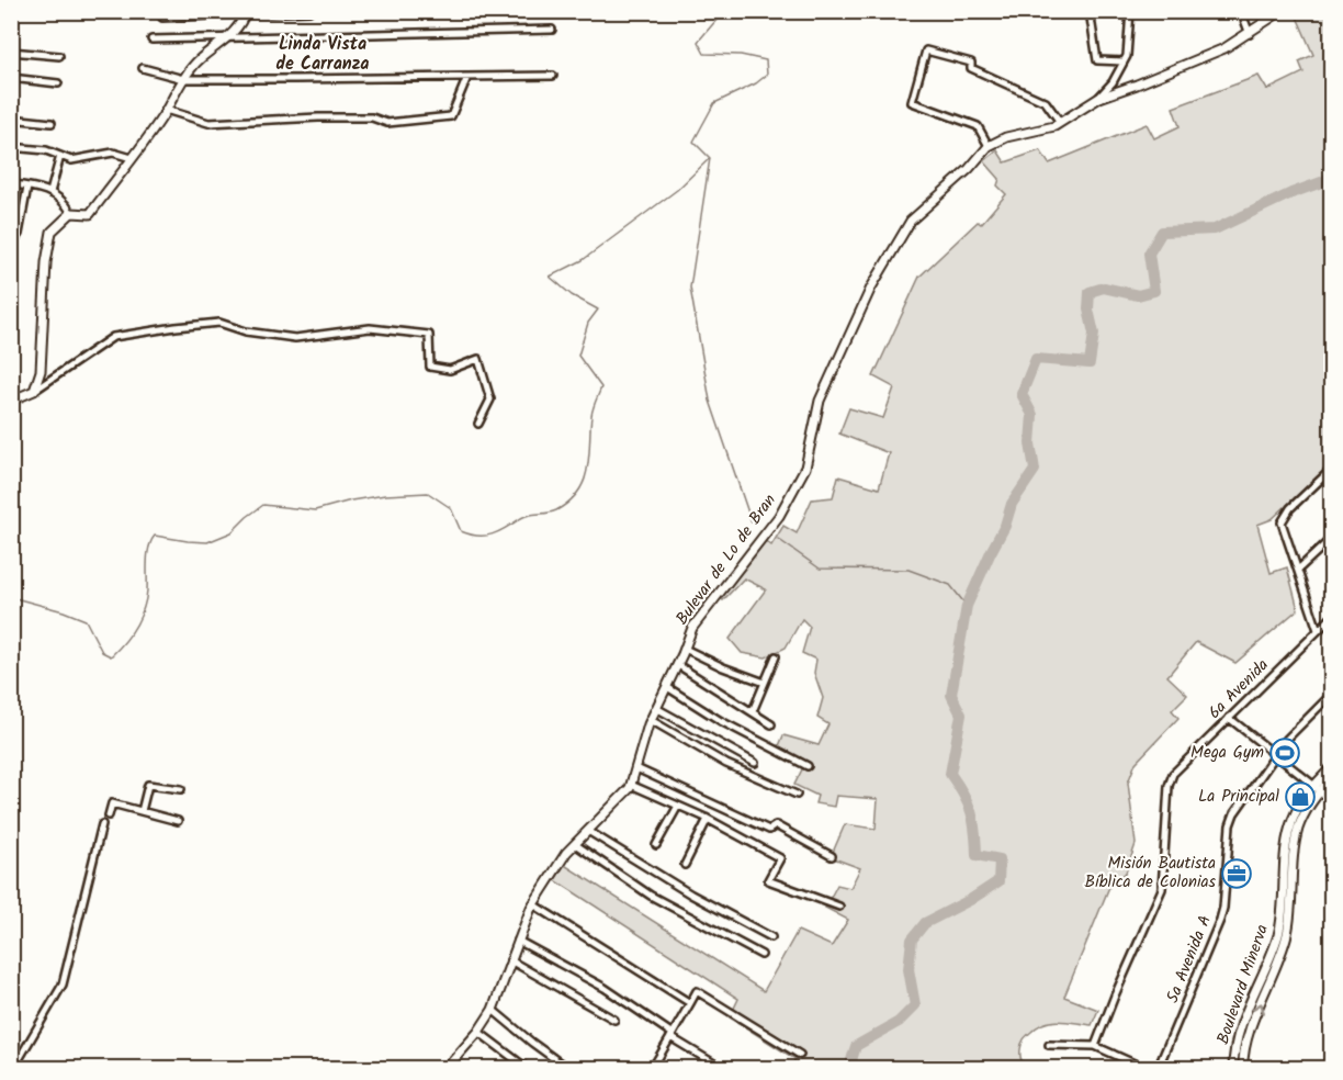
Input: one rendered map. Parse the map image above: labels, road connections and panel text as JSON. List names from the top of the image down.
{
  "streets": {
    "street": [
      "Bulevar de Lo de Bran",
      "6a Avenida",
      "5a Avenida A",
      "Boulevard Minerva"
    ]
  },
  "districts": ["Linda Vista de Carranza"],
  "places": {
    "sports": ["Mega Gym"],
    "shop": ["La Principal"],
    "office": ["Misión Bautista Bíblica de Colonias"]
  }
}
